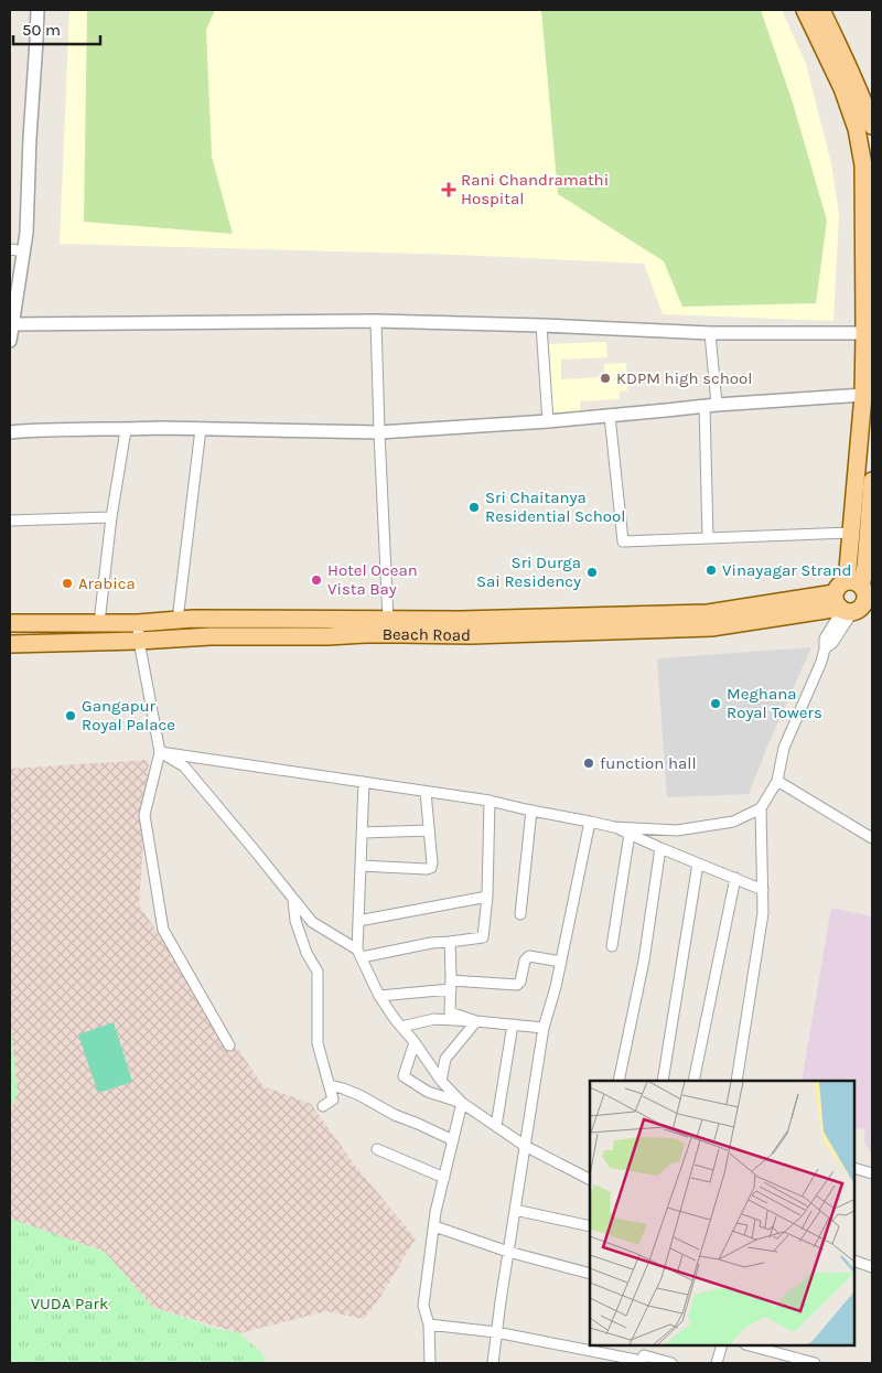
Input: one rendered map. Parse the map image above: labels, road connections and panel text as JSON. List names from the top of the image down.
{
  "streets": {
    "main road": ["Beach Road"]
  },
  "parks": ["VUDA Park"],
  "places": {
    "health": ["Rani Chandramathi Hospital"],
    "other": [
      "KDPM high school",
      "Sri Chaitanya Residential School",
      "Vinayagar Strand",
      "Sri Durga Sai Residency",
      "Hotel Ocean Vista Bay",
      "Arabica",
      "Meghana Royal Towers",
      "Gangapur Royal Palace",
      "function hall"
    ]
  },
  "scale_bar": "50 m"
}
